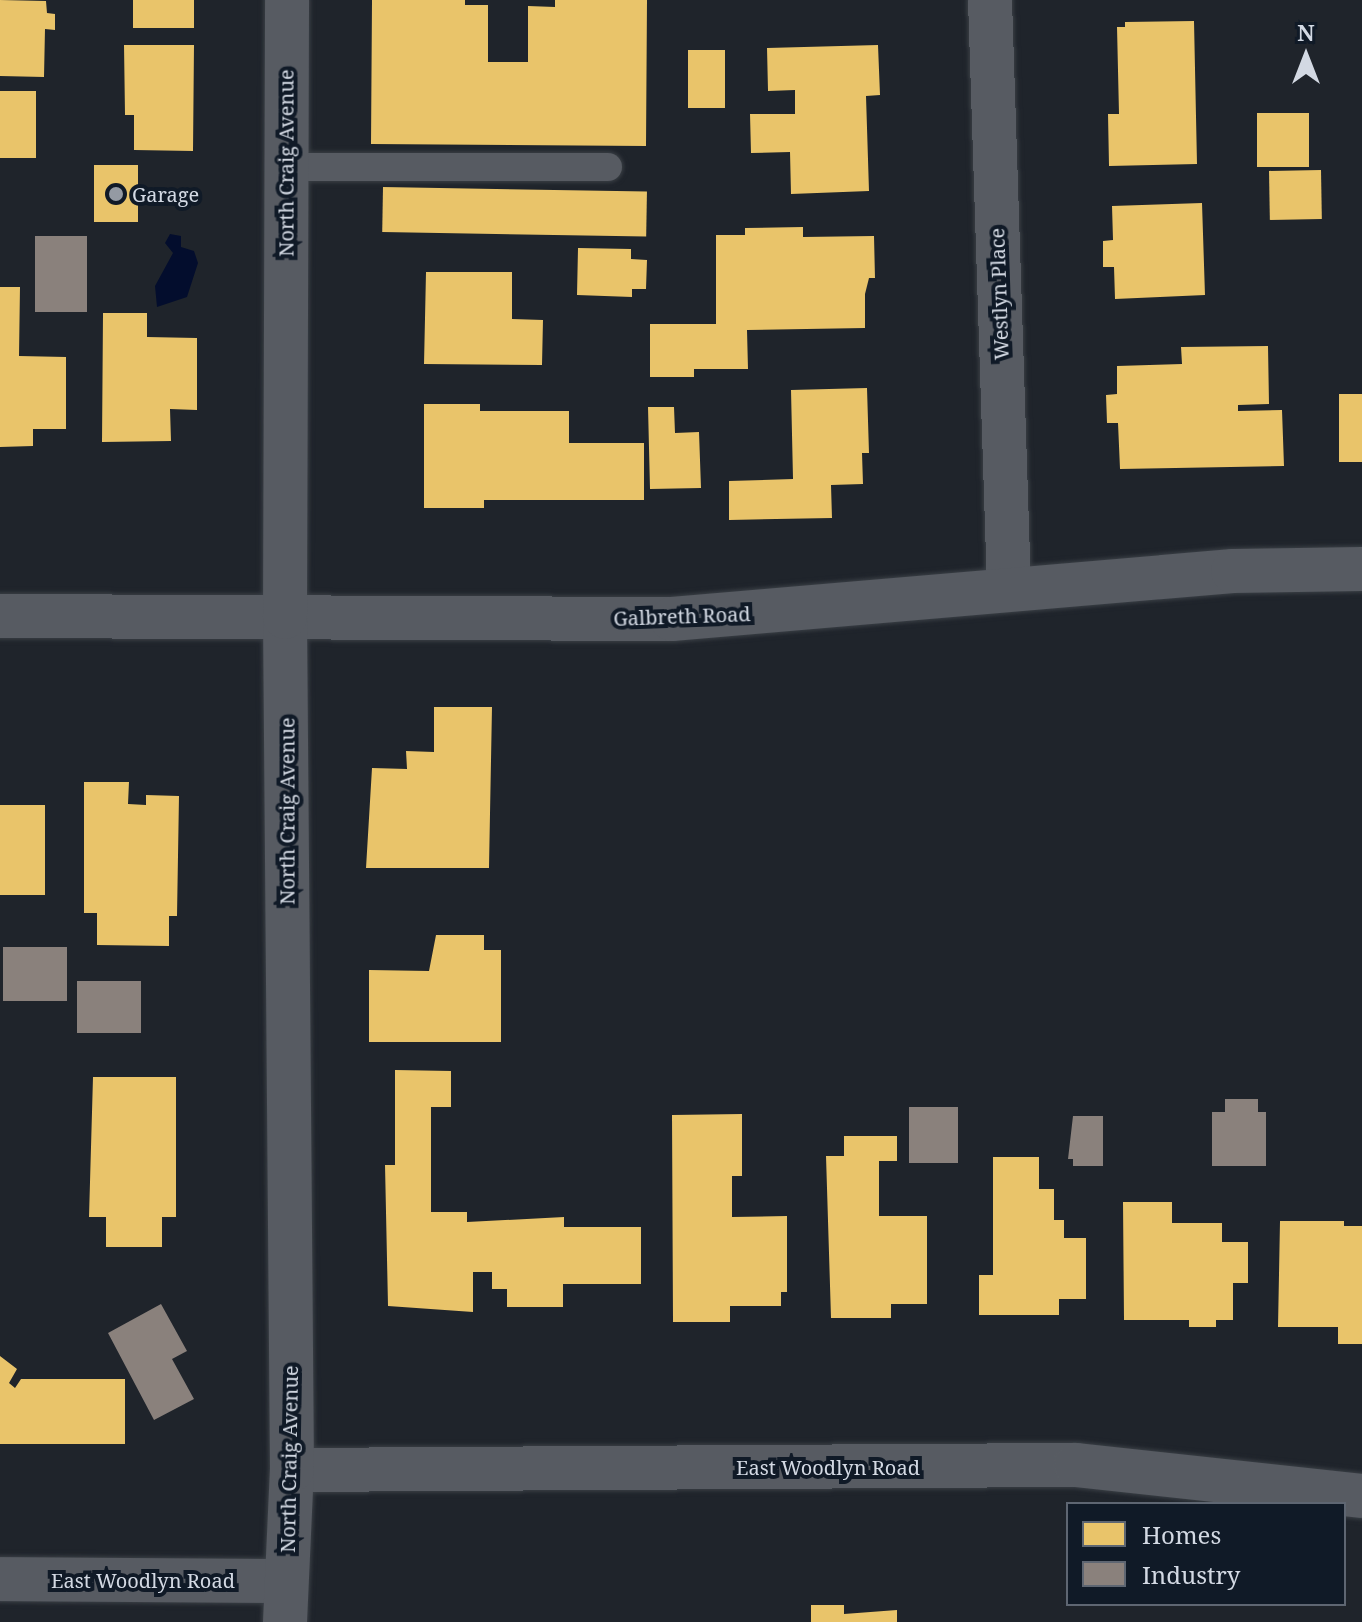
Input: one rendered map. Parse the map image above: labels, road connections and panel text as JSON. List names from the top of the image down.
{
  "streets": {
    "street": [
      "North Craig Avenue",
      "Westlyn Place",
      "Galbreth Road",
      "East Woodlyn Road"
    ]
  },
  "crossings": [
    ["North Craig Avenue", "Galbreth Road"],
    ["North Craig Avenue", "East Woodlyn Road"],
    ["Westlyn Place", "Galbreth Road"]
  ],
  "places": ["Garage"],
  "legend": ["Homes", "Industry"],
  "north": "top"
}
